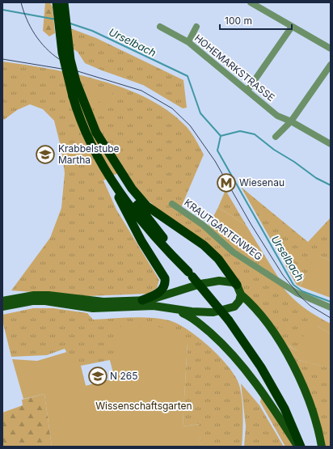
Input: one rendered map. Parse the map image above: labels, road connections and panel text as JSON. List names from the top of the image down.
{
  "streets": {
    "street": ["HOHEMARKSTRASSE", "KRAUTGARTENWEG"]
  },
  "water": ["Urselbach"],
  "parks": ["Wissenschaftsgarten"],
  "places": {
    "school or university": ["Krabbelstube Martha", "N 265"],
    "metro station": ["Wiesenau"]
  },
  "scale_bar": "100 m"
}
